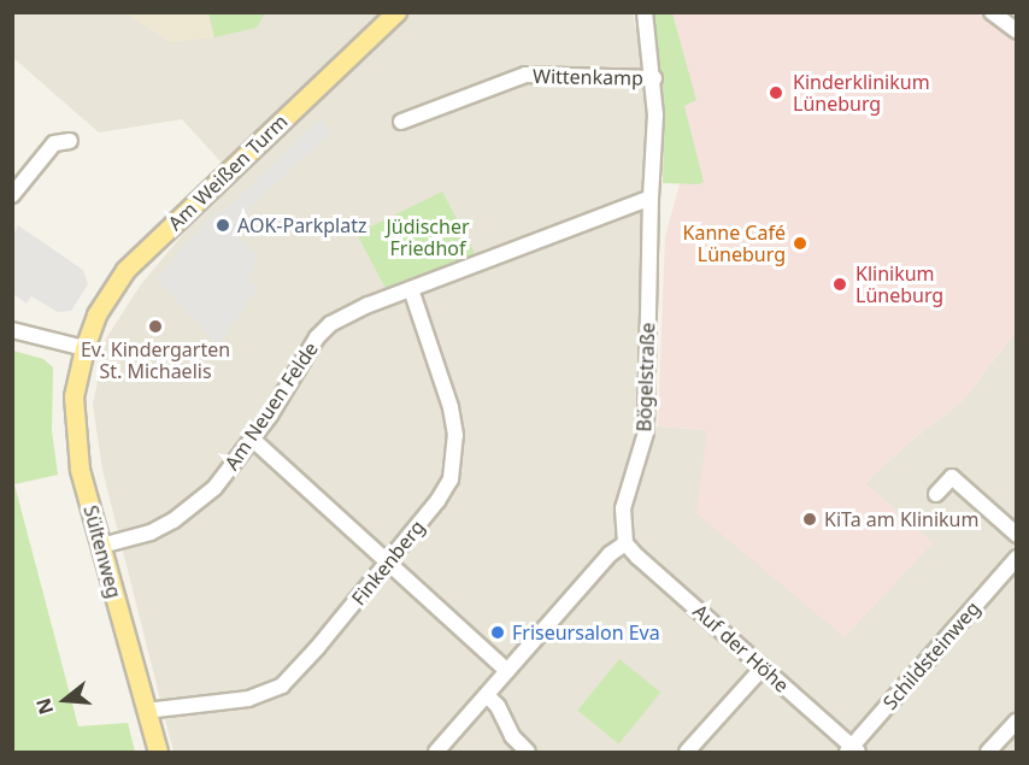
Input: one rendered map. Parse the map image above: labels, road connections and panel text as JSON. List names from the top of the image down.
{
  "streets": {
    "main road": ["Am Weißen Turm", "Sültenweg"],
    "street": [
      "Wittenkamp",
      "Bögelstraße",
      "Am Neuen Felde",
      "Finkenberg",
      "Auf der Höhe",
      "Schildsteinweg"
    ]
  },
  "crossings": [
    ["Wittenkamp", "Bögelstraße"],
    ["Am Weißen Turm", "Sültenweg"],
    ["Bögelstraße", "Am Neuen Felde"],
    ["Bögelstraße", "Auf der Höhe"],
    ["Am Neuen Felde", "Sültenweg"],
    ["Am Neuen Felde", "Finkenberg"],
    ["Sültenweg", "Finkenberg"],
    ["Auf der Höhe", "Schildsteinweg"]
  ],
  "parks": ["Jüdischer Friedhof"],
  "places": [
    "Kinderklinikum Lüneburg",
    "AOK-Parkplatz",
    "Kanne Café Lüneburg",
    "Klinikum Lüneburg",
    "Ev. Kindergarten St. Michaelis",
    "KiTa am Klinikum",
    "Friseursalon Eva"
  ],
  "north": "left"
}
